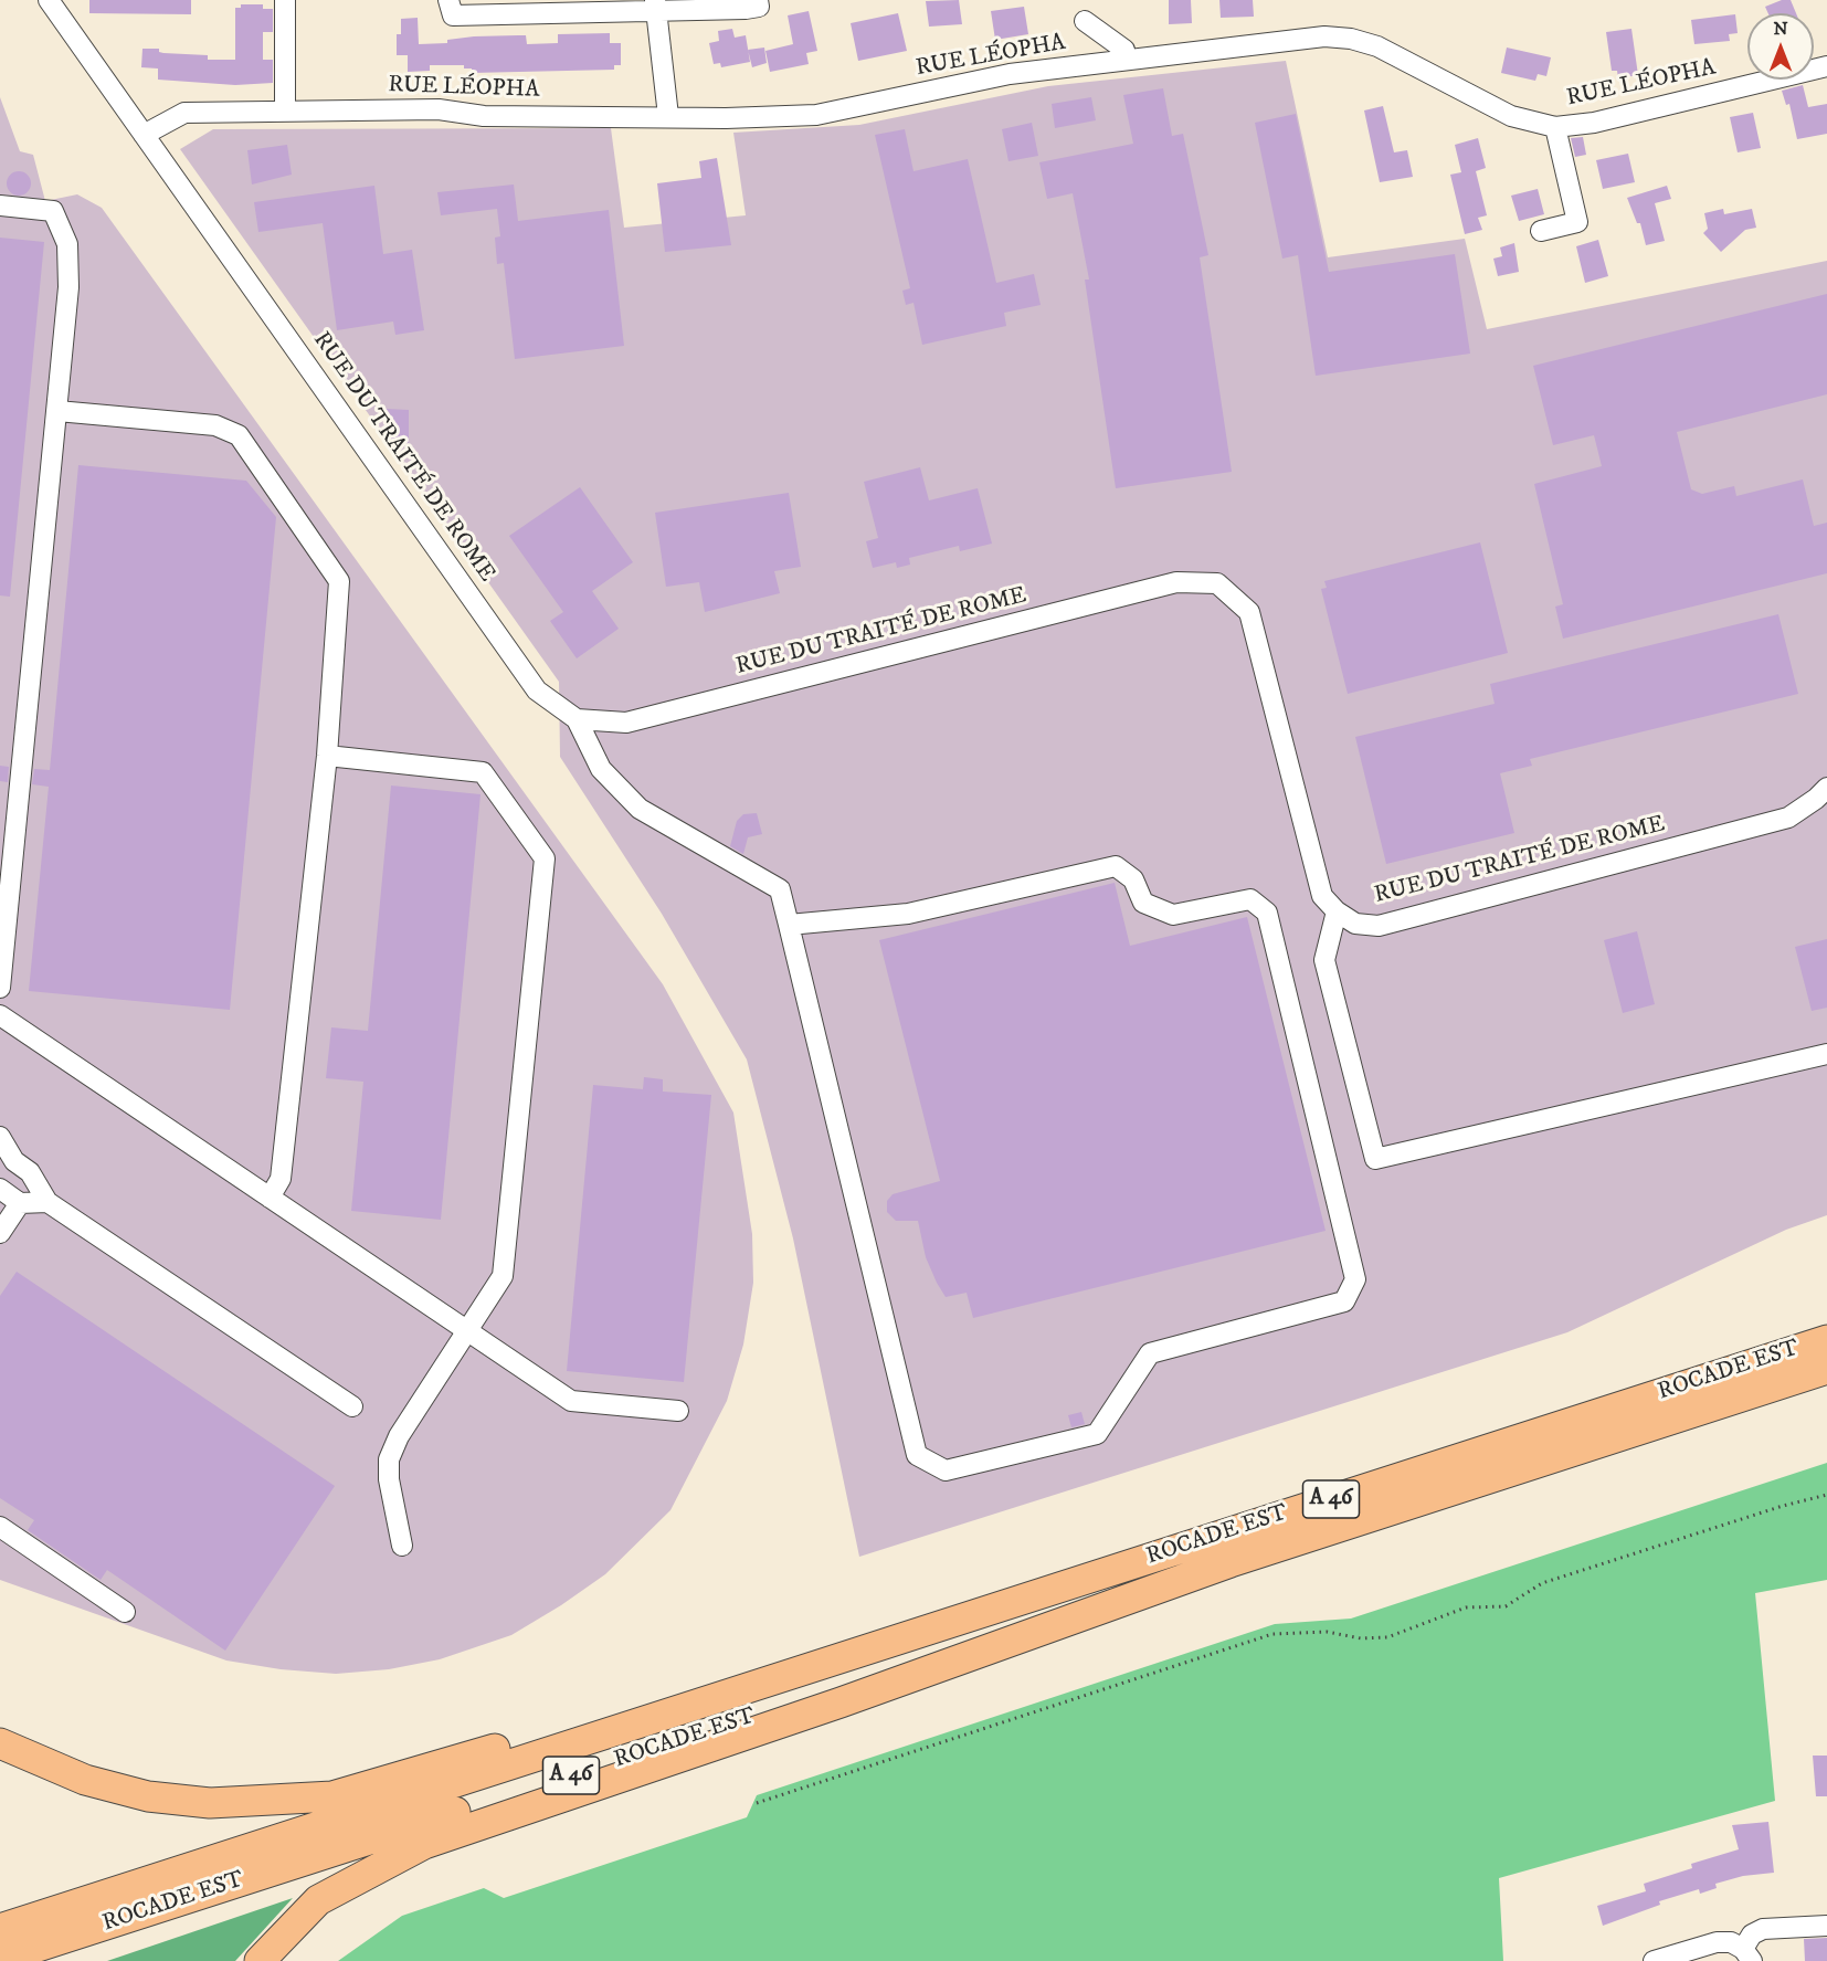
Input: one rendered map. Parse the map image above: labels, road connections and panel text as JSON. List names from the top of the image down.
{
  "streets": {
    "highway": ["ROCADE EST", "A 46"],
    "street": ["RUE LÉOPHA", "RUE DU TRAITÉ DE ROME"]
  },
  "crossings": [
    ["RUE LÉOPHA", "RUE DU TRAITÉ DE ROME"]
  ],
  "north": "top"
}
